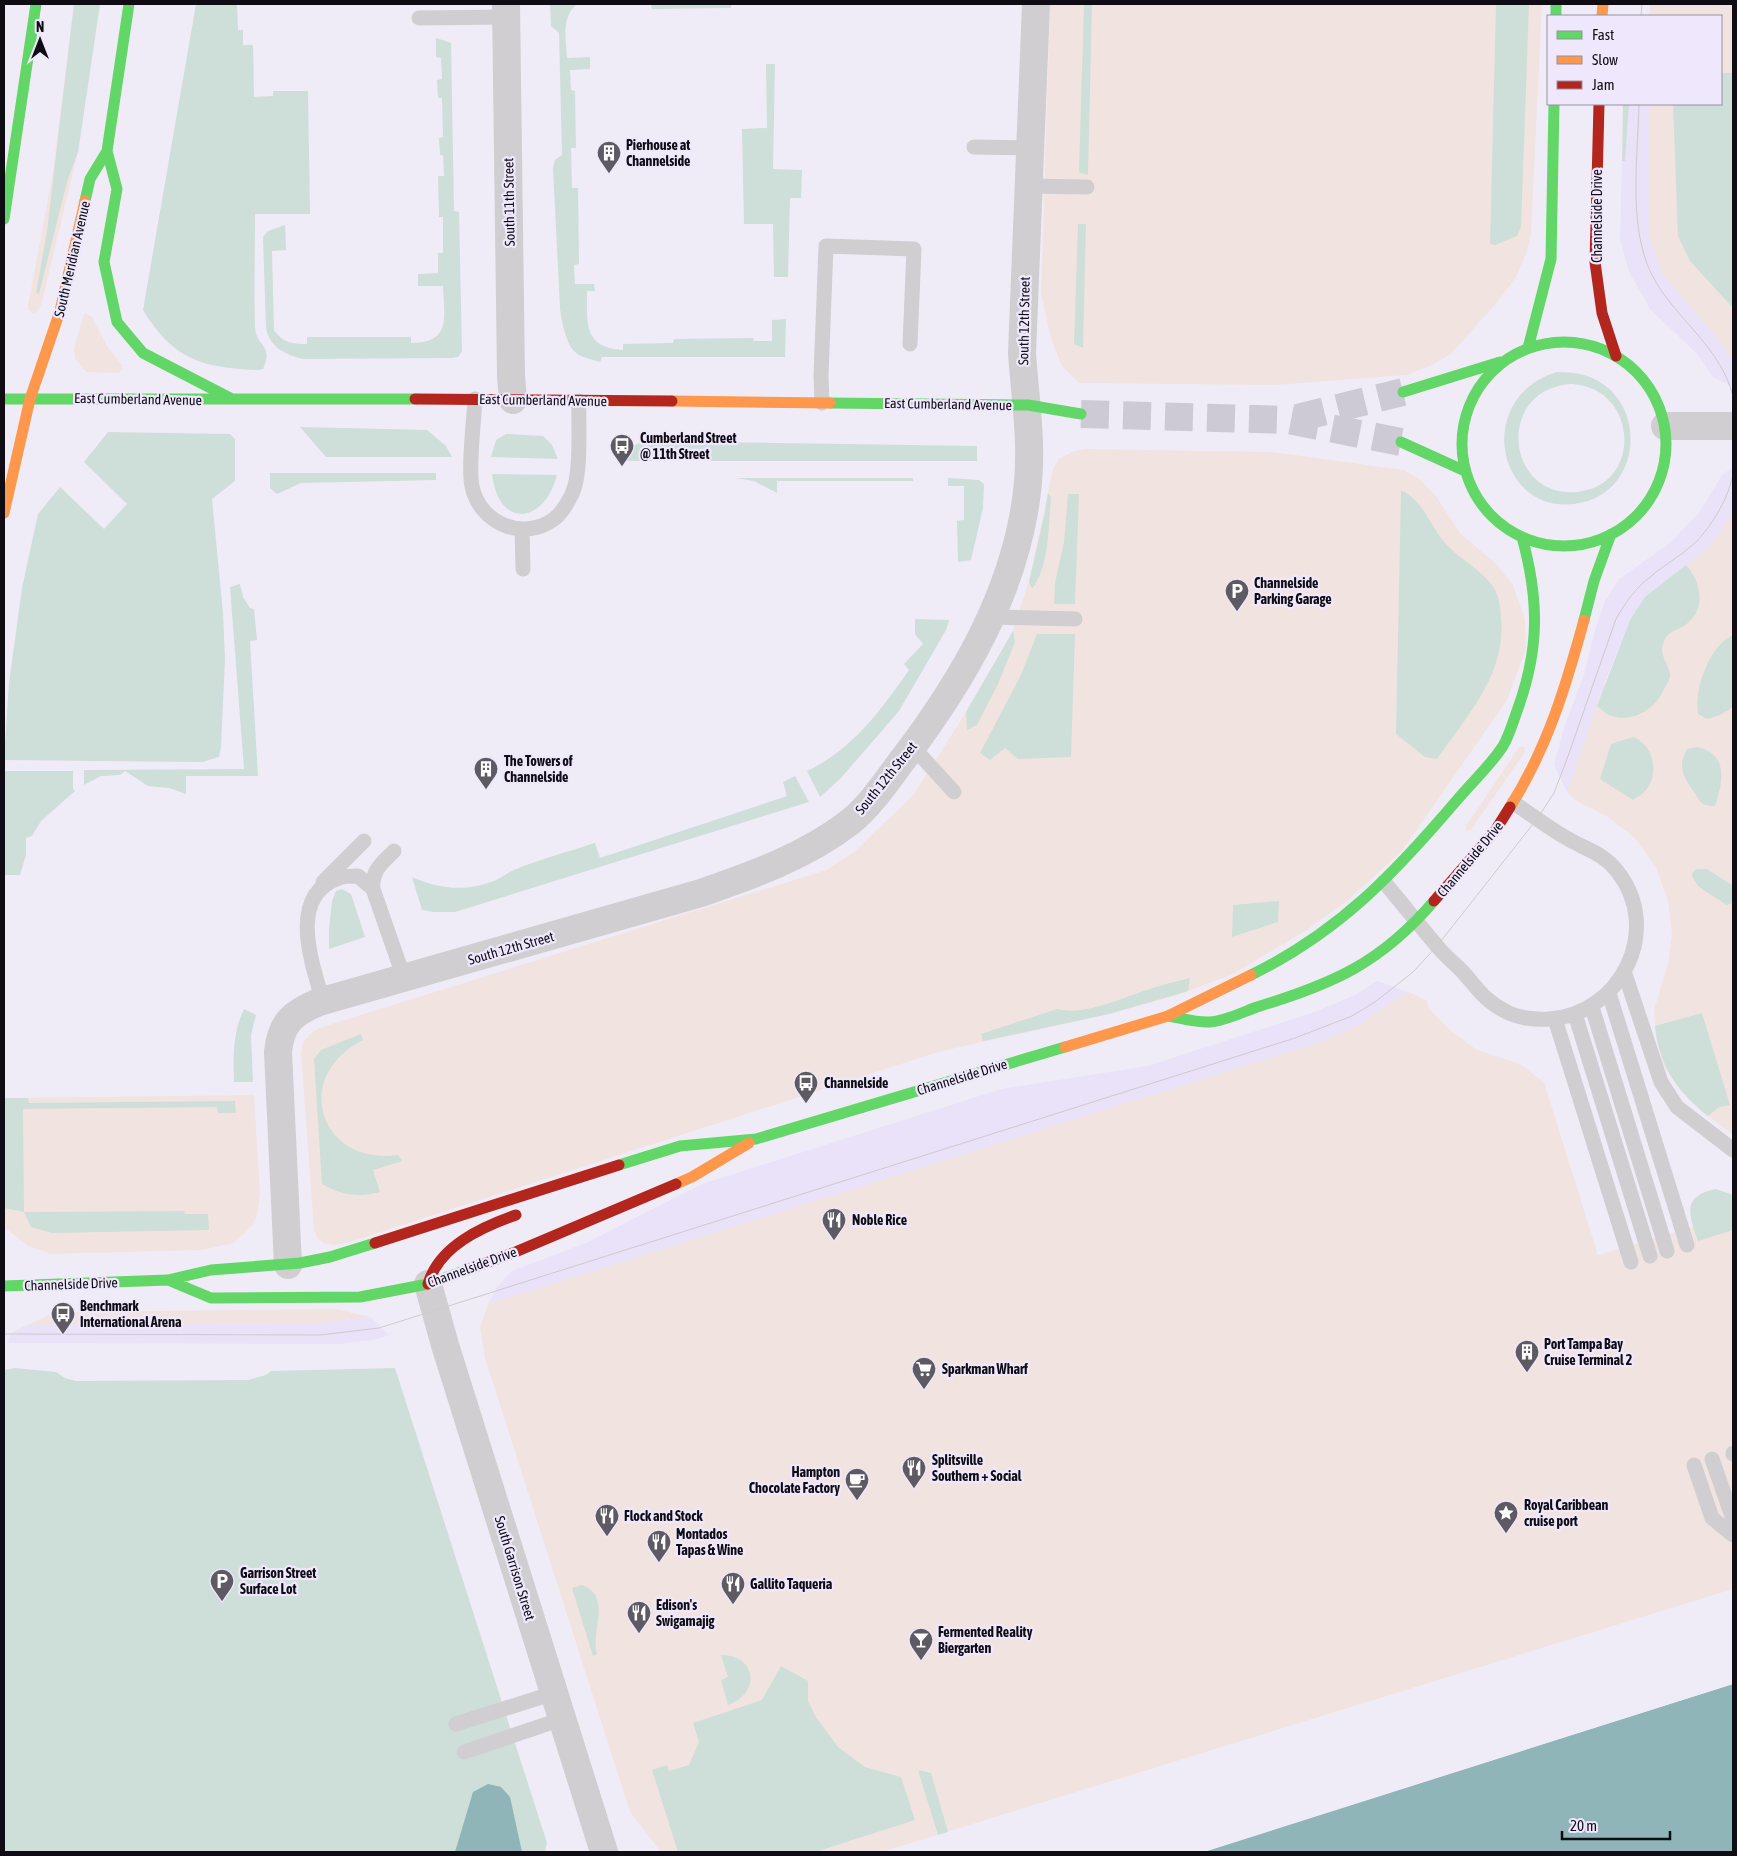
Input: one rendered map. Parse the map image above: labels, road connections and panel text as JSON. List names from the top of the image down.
{
  "streets": {
    "main road": ["Channelside Drive", "South Meridian Avenue", "East Cumberland Avenue"],
    "street": ["South 11th Street", "South 12th Street", "South Garrison Street"]
  },
  "crossings": [
    ["South 11th Street", "East Cumberland Avenue"],
    ["Channelside Drive", "South 12th Street"],
    ["Channelside Drive", "South Garrison Street"],
    ["South Meridian Avenue", "East Cumberland Avenue"],
    ["South 12th Street", "East Cumberland Avenue"]
  ],
  "places": {
    "building": ["Pierhouse at Channelside", "The Towers of Channelside", "Port Tampa Bay Cruise Terminal 2"],
    "bus stop": ["Cumberland Street @ 11th Street", "Channelside", "Benchmark International Arena"],
    "parking": ["Channelside Parking Garage", "Garrison Street Surface Lot"],
    "restaurant": [
      "Noble Rice",
      "Splitsville Southern + Social",
      "Flock and Stock",
      "Montados Tapas & Wine",
      "Gallito Taqueria",
      "Edison's Swigamajig"
    ],
    "supermarket": ["Sparkman Wharf"],
    "cafe": ["Hampton Chocolate Factory"],
    "place": ["Royal Caribbean cruise port"],
    "bar": ["Fermented Reality Biergarten"]
  },
  "legend": ["Fast", "Slow", "Jam"],
  "scale_bar": "20 m",
  "north": "top"
}
